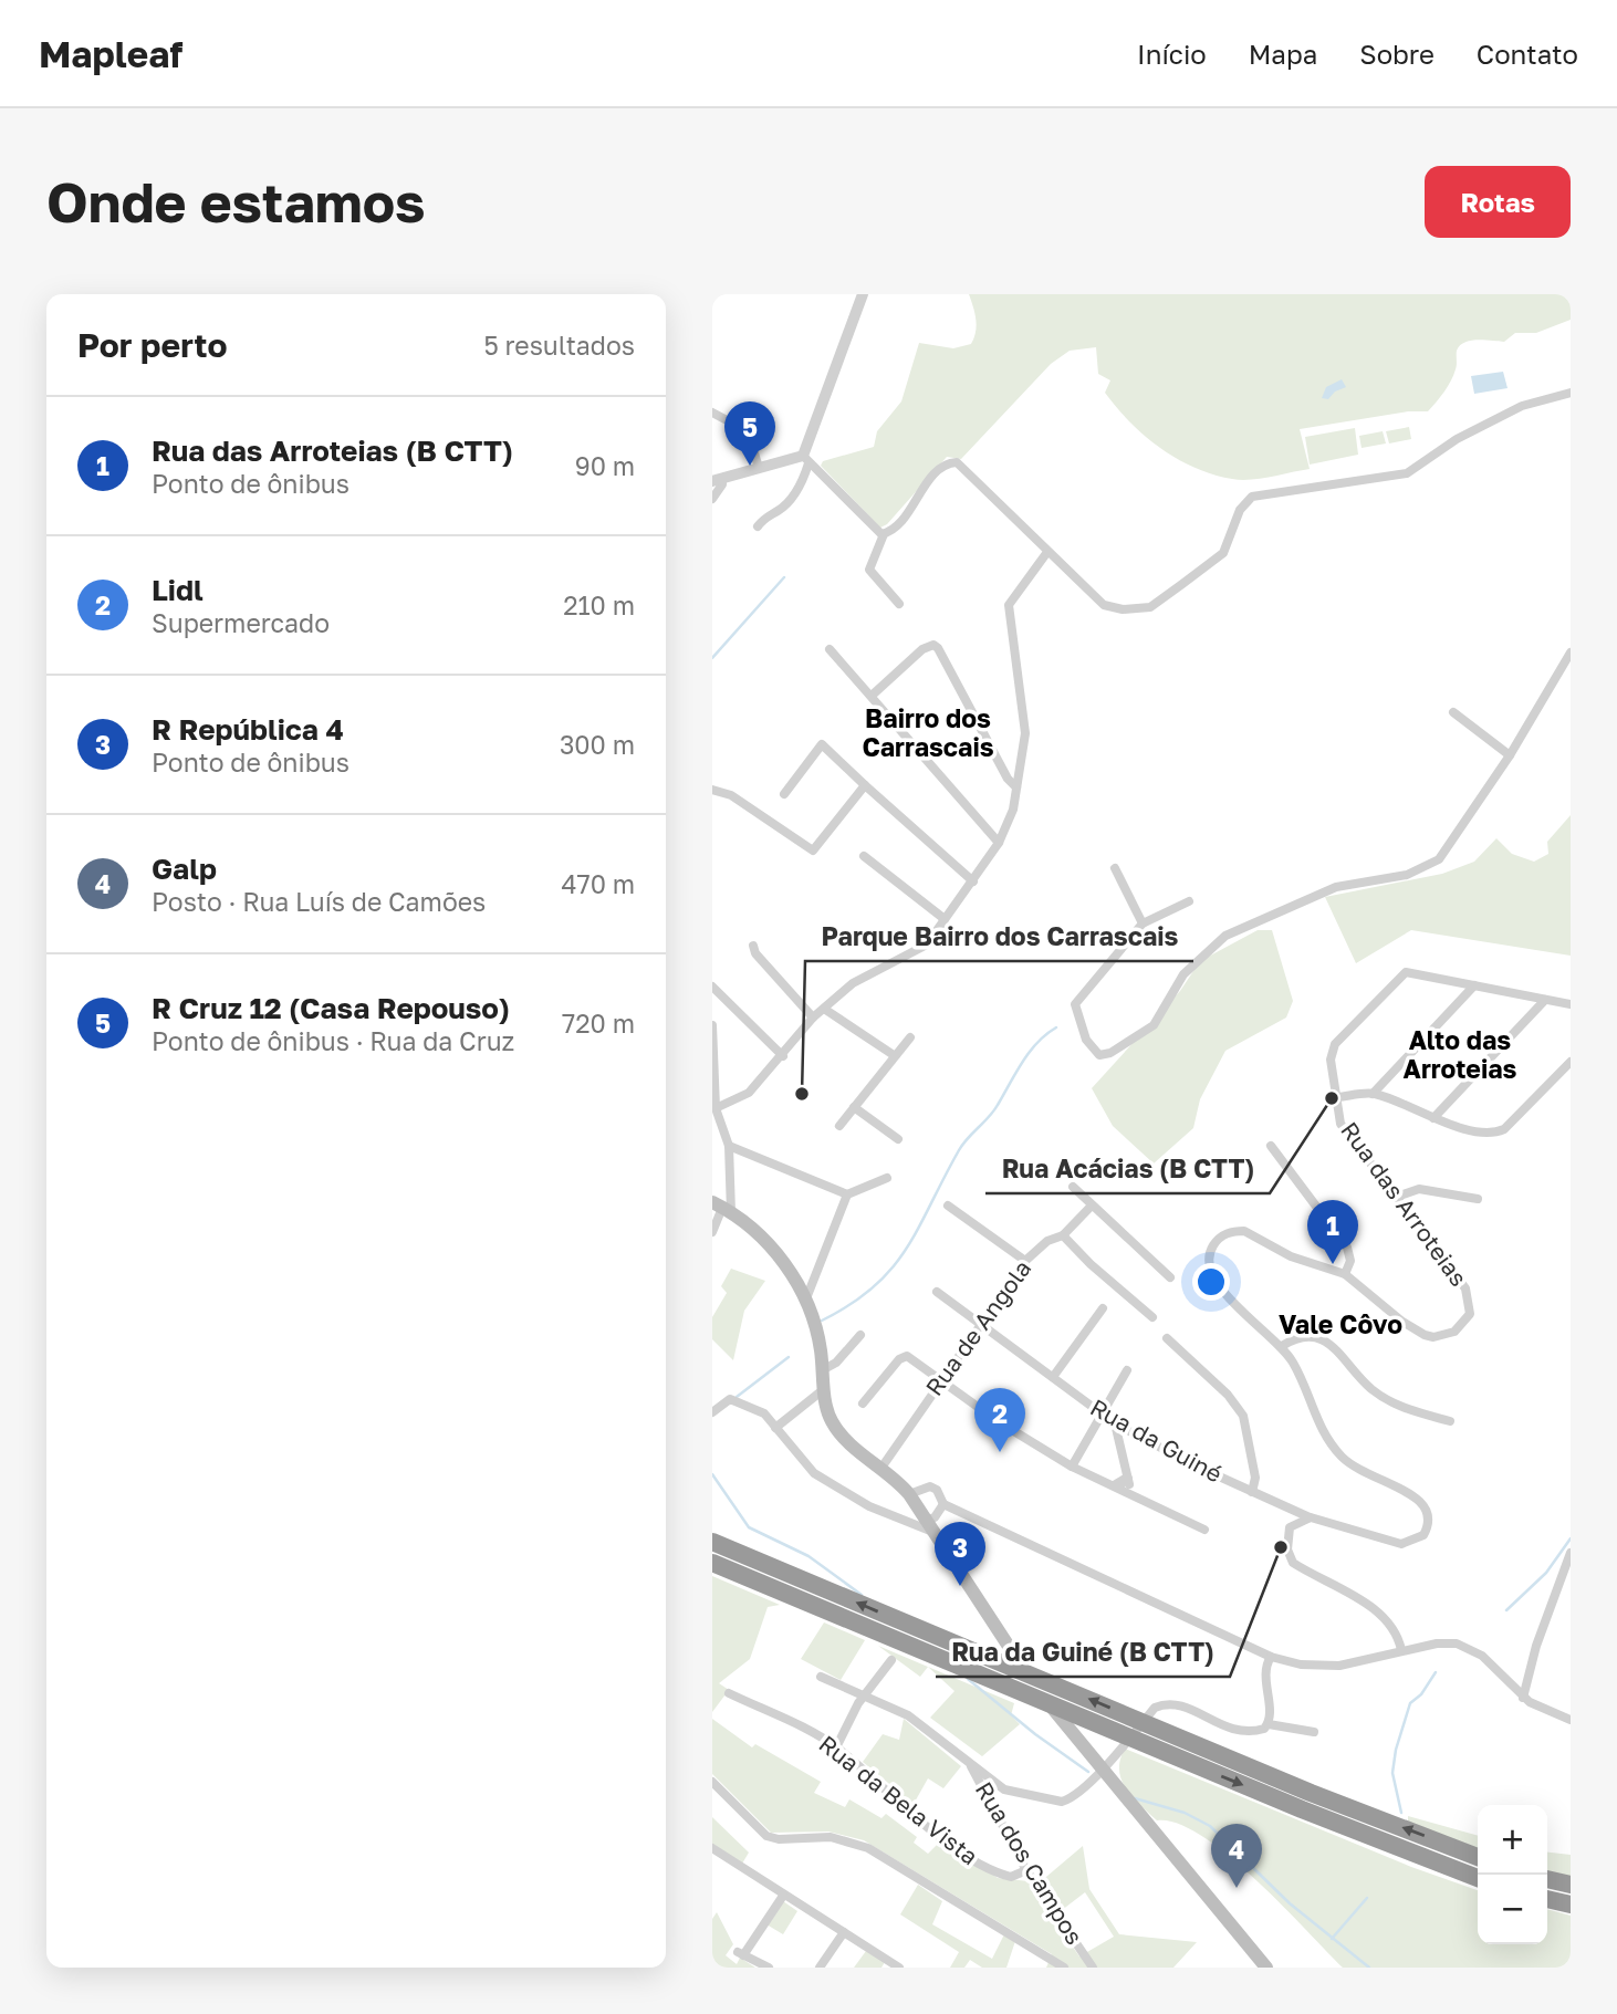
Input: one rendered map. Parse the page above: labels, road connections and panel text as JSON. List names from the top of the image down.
{
  "streets": {
    "street": [
      "Rua das Arroteias",
      "Rua de Angola",
      "Rua da Guiné",
      "Rua da Bela Vista",
      "Rua dos Campos"
    ]
  },
  "crossings": [
    ["Rua das Arroteias", "Rua da Guiné"],
    ["Rua de Angola", "Rua da Guiné"],
    ["Rua da Bela Vista", "Rua dos Campos"]
  ],
  "districts": ["Bairro dos Carrascais", "Alto das Arroteias", "Vale Côvo"],
  "places": ["Parque Bairro dos Carrascais", "Rua Acácias (B CTT)", "Rua da Guiné (B CTT)"],
  "page": {
    "header": "Mapleaf",
    "nav": [
      "Início",
      "Mapa",
      "Sobre",
      "Contato"
    ],
    "buttons": "Rotas",
    "title": "Onde estamos",
    "heading": ["Por perto", "5 resultados"],
    "list": [
      {
        "mark": "1",
        "name": "Rua das Arroteias (B CTT)",
        "note": "Ponto de ônibus",
        "value": "90 m"
      },
      {
        "mark": "2",
        "name": "Lidl",
        "note": "Supermercado",
        "value": "210 m"
      },
      {
        "mark": "3",
        "name": "R República 4",
        "note": "Ponto de ônibus",
        "value": "300 m"
      },
      {
        "mark": "4",
        "name": "Galp",
        "note": "Posto · Rua Luís de Camões",
        "value": "470 m"
      },
      {
        "mark": "5",
        "name": "R Cruz 12 (Casa Repouso)",
        "note": "Ponto de ônibus · Rua da Cruz",
        "value": "720 m"
      }
    ],
    "pins": [
      "5",
      "1",
      "2",
      "3",
      "4"
    ],
    "map_buttons": ["+", "−"]
  }
}
